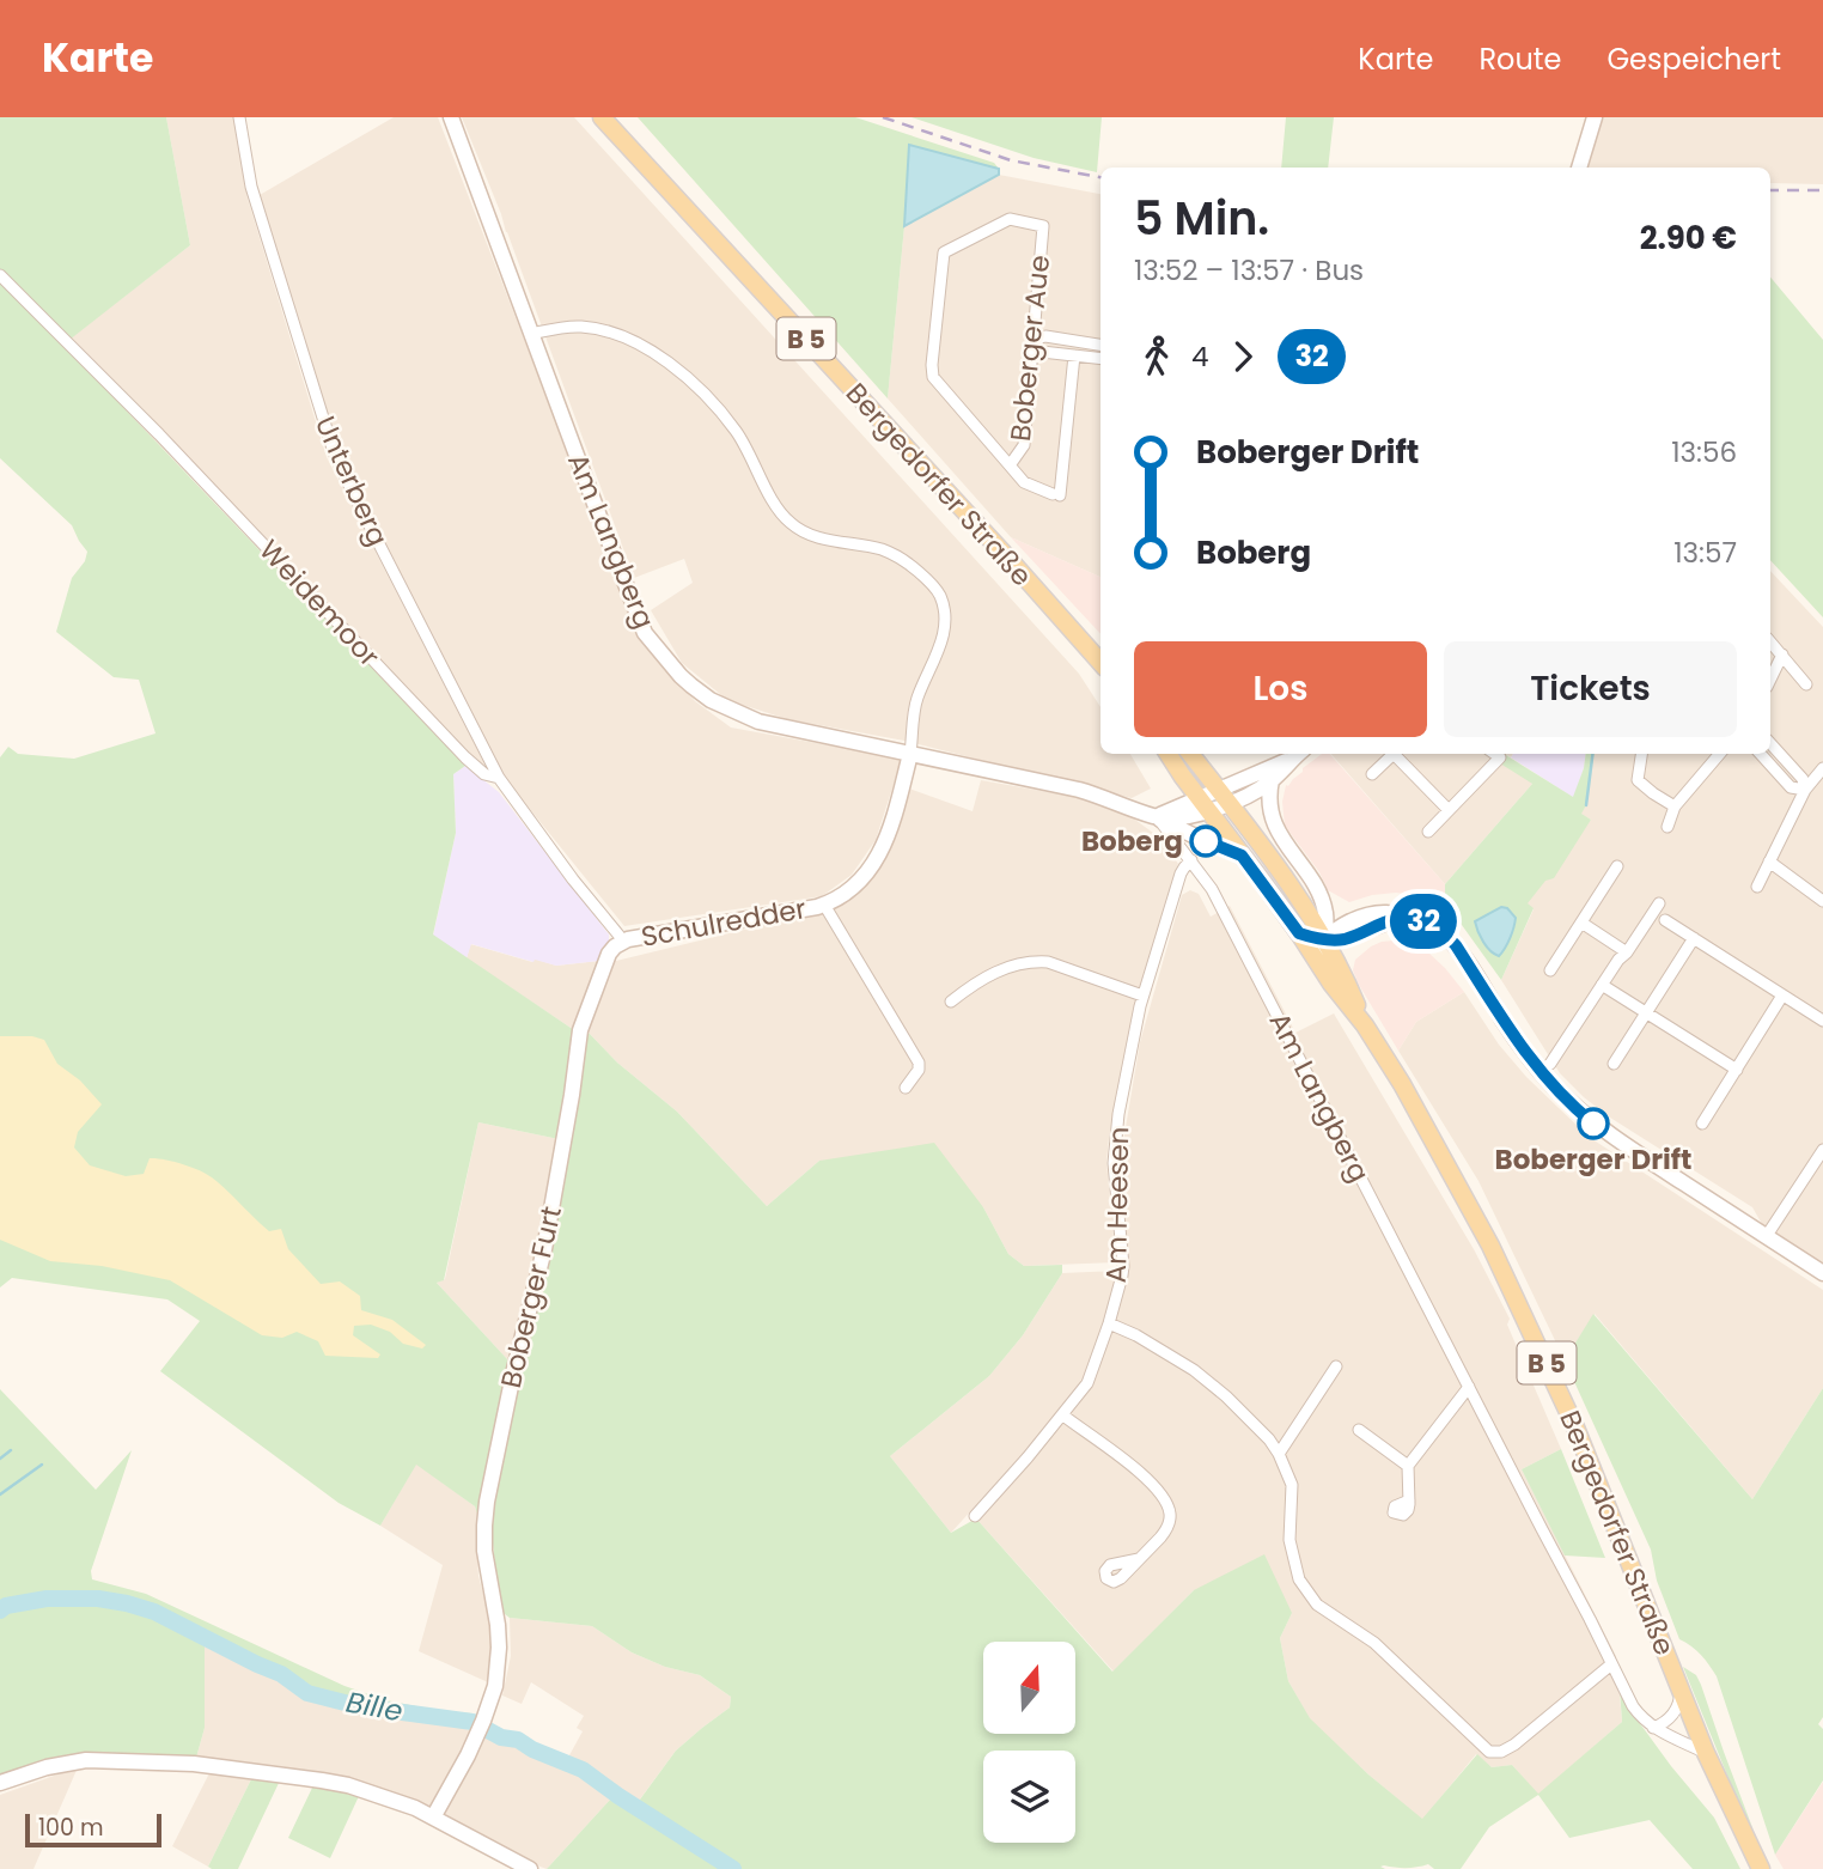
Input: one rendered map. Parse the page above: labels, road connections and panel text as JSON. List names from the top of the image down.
{
  "streets": {
    "main road": ["B 5", "Bergedorfer Straße"],
    "street": [
      "Boberger Aue",
      "Unterberg",
      "Am Langberg",
      "Weidemoor",
      "Schulredder",
      "Am Heesen",
      "Boberger Furt"
    ]
  },
  "crossings": [
    ["Unterberg", "Weidemoor"],
    ["Bergedorfer Straße", "Am Langberg"],
    ["Am Langberg", "Schulredder"],
    ["Am Langberg", "Am Heesen"],
    ["Weidemoor", "Schulredder"],
    ["Weidemoor", "Boberger Furt"],
    ["Schulredder", "Boberger Furt"]
  ],
  "water": ["Bille"],
  "places": ["Boberg", "Boberger Drift"],
  "lines": ["bus line 32"],
  "scale_bar": "100 m",
  "north": "top",
  "page": {
    "header": "Karte",
    "nav": ["Karte", "Route", "Gespeichert"],
    "on_map": "32",
    "heading": ["5 Min.", "13:52 – 13:57 · Bus", "2.90 €"],
    "legs": ["4", "32"],
    "list": [
      {
        "name": "Boberger Drift",
        "value": "13:56"
      },
      {
        "name": "Boberg",
        "value": "13:57"
      }
    ],
    "buttons": ["Los", "Tickets"],
    "scale": "100 m"
  }
}
